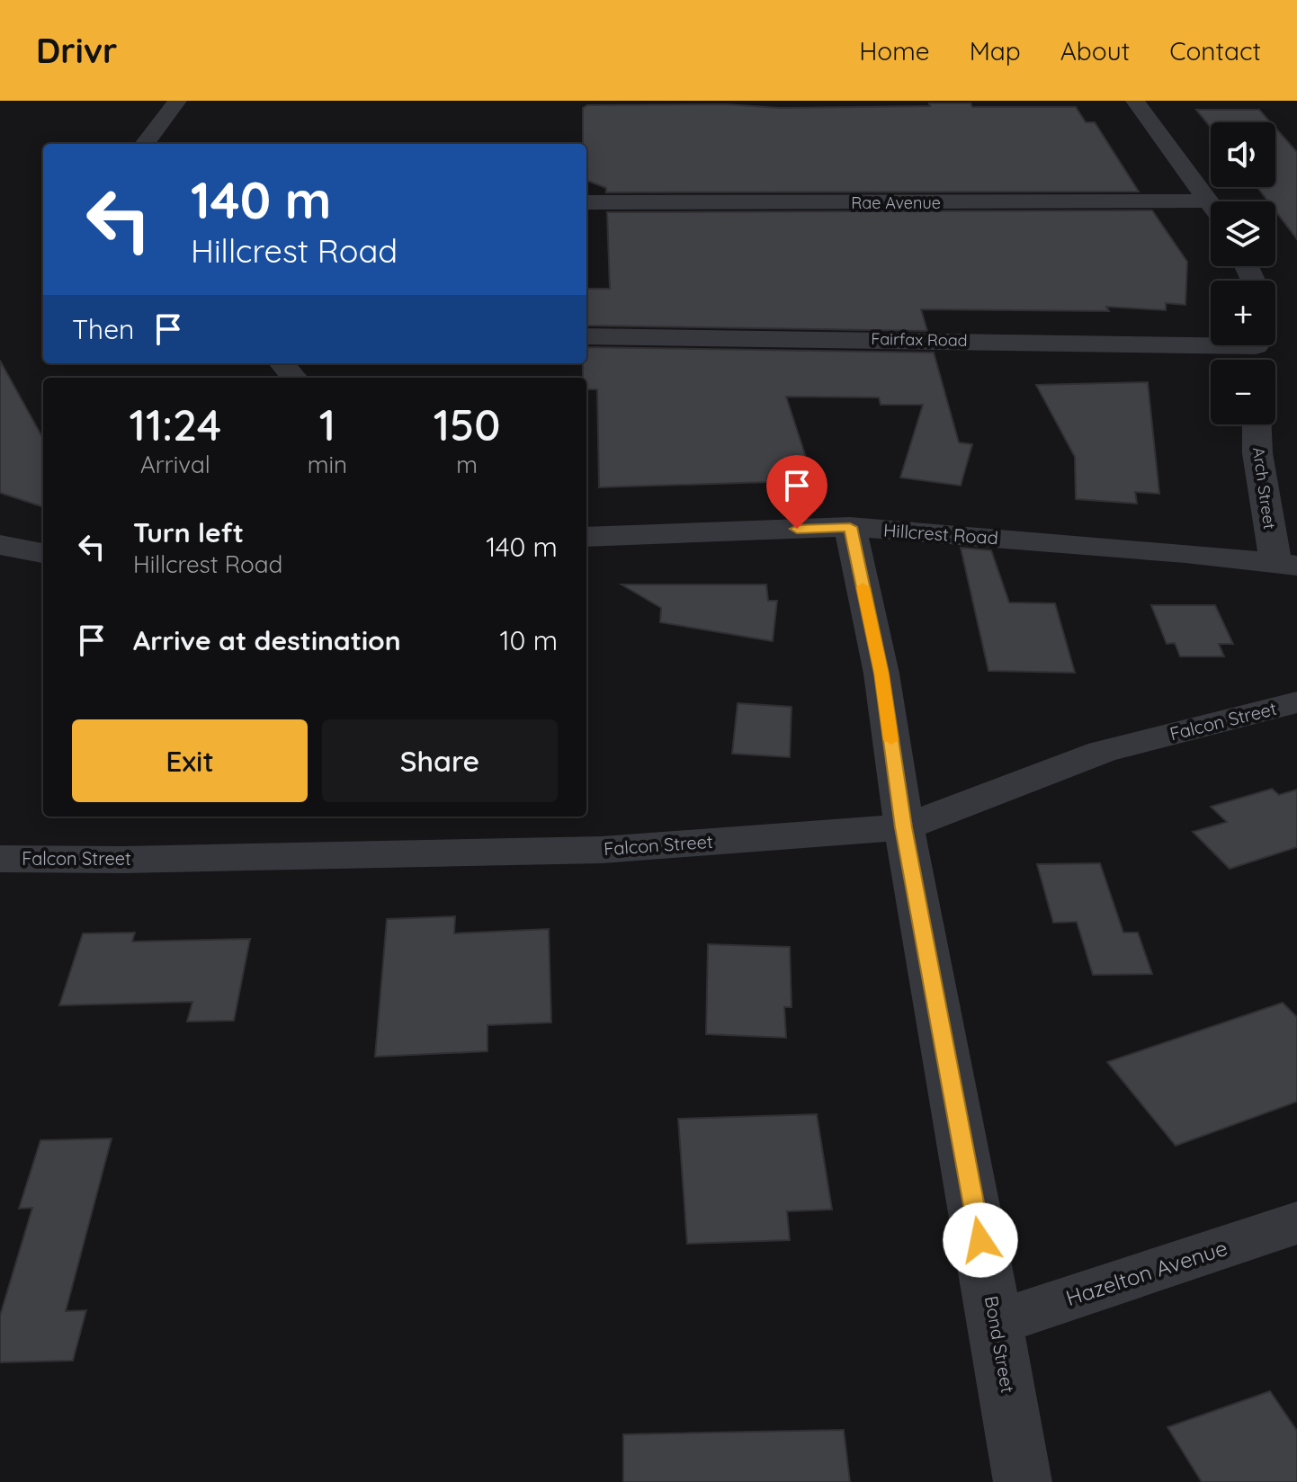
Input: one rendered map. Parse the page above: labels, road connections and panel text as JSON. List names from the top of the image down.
{
  "streets": {
    "street": [
      "Rae Avenue",
      "Fairfax Road",
      "Arch Street",
      "Hillcrest Road",
      "Falcon Street",
      "Hazelton Avenue",
      "Bond Street"
    ]
  },
  "crossings": [
    ["Arch Street", "Hillcrest Road"],
    ["Hillcrest Road", "Bond Street"],
    ["Falcon Street", "Bond Street"],
    ["Hazelton Avenue", "Bond Street"]
  ],
  "page": {
    "header": "Drivr",
    "nav": [
      "Home",
      "Map",
      "About",
      "Contact"
    ],
    "map_buttons": ["+", "−"],
    "turn": ["140 m", "Hillcrest Road"],
    "then": "Then",
    "eta": [
      "11:24",
      "Arrival",
      "1",
      "min",
      "150",
      "m"
    ],
    "list": [
      {
        "name": "Turn left",
        "note": "Hillcrest Road",
        "value": "140 m"
      },
      {
        "name": "Arrive at destination",
        "value": "10 m"
      }
    ],
    "buttons": ["Exit", "Share"]
  }
}
